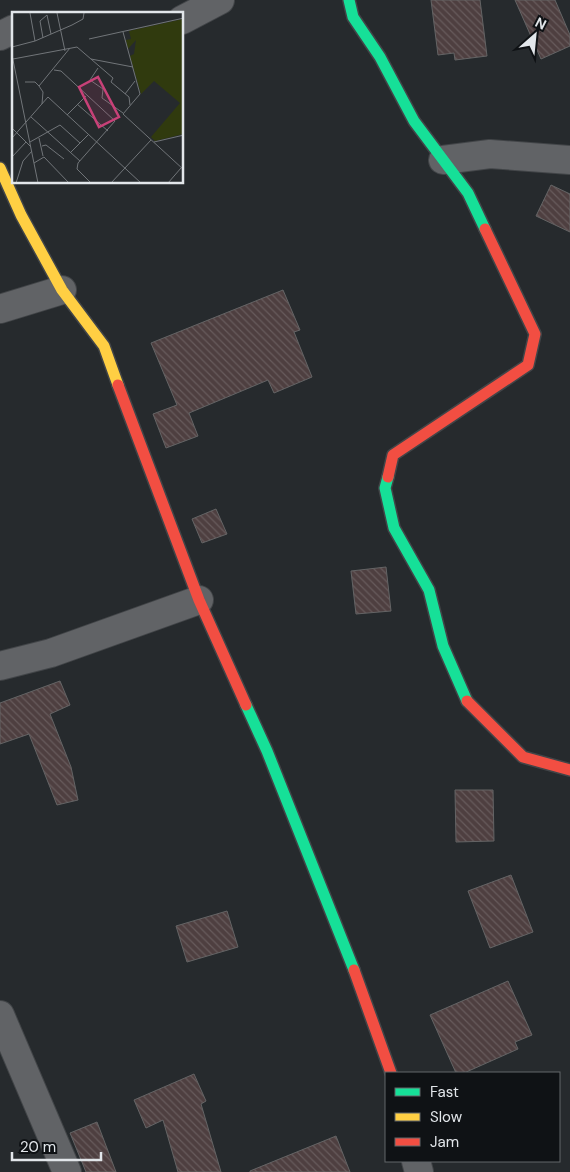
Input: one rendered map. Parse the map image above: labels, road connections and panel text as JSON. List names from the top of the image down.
{
  "legend": ["Fast", "Slow", "Jam"],
  "scale_bar": "20 m",
  "north": "top right"
}
